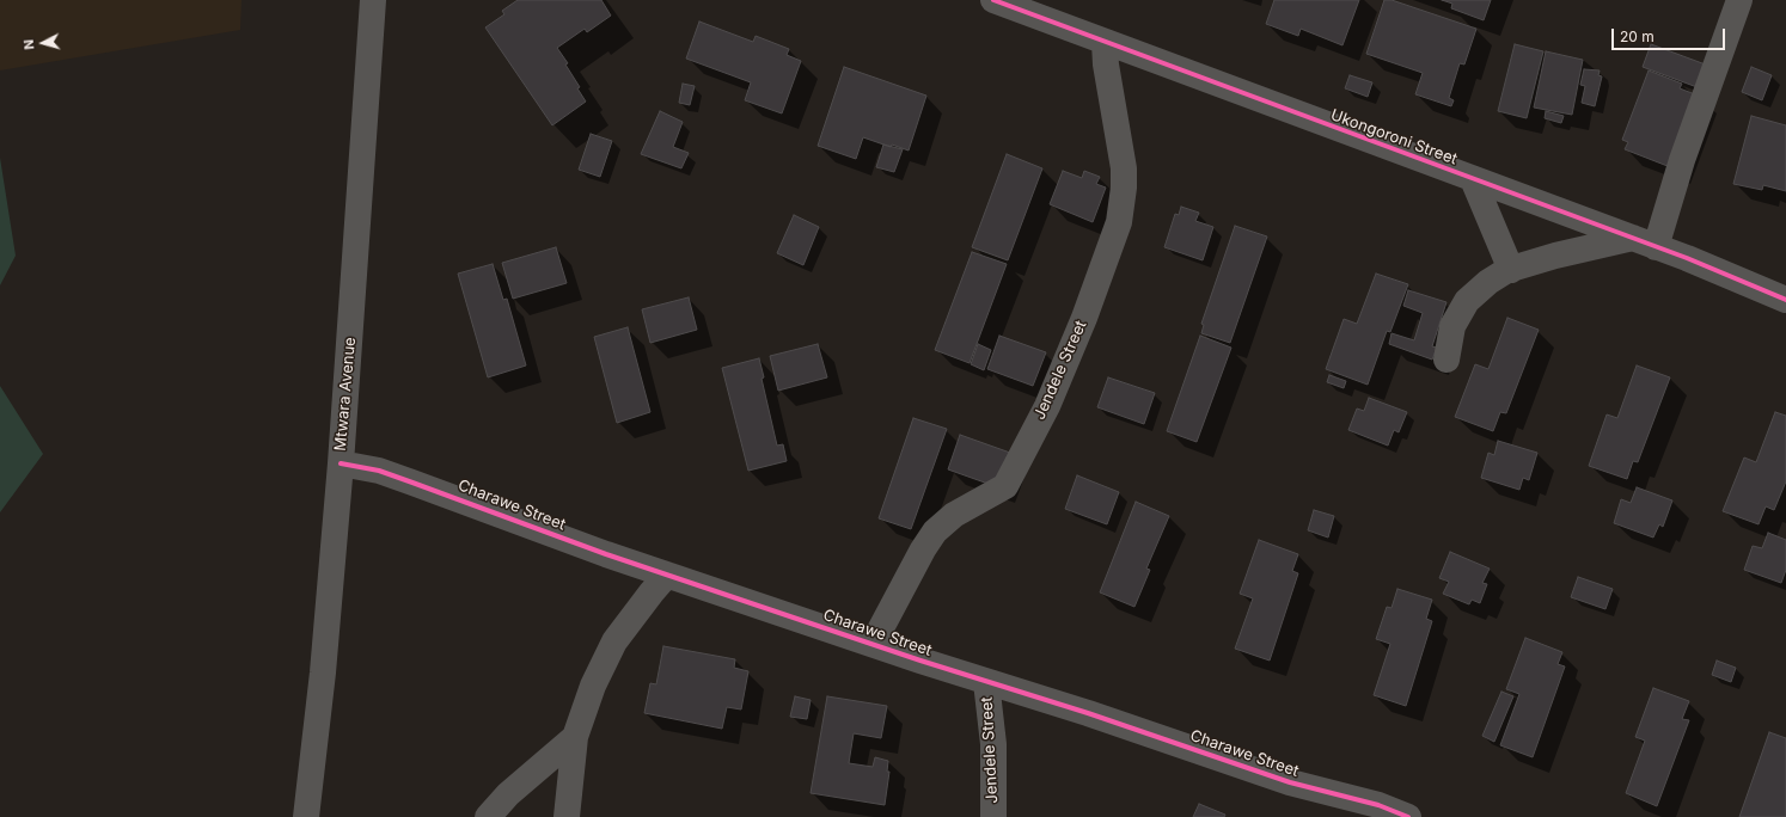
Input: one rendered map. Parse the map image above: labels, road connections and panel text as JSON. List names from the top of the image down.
{
  "streets": {
    "street": [
      "Ukongoroni Street",
      "Jendele Street",
      "Mtwara Avenue",
      "Charawe Street"
    ]
  },
  "crossings": [
    ["Ukongoroni Street", "Jendele Street"],
    ["Jendele Street", "Charawe Street"],
    ["Mtwara Avenue", "Charawe Street"]
  ],
  "scale_bar": "20 m",
  "north": "left"
}
